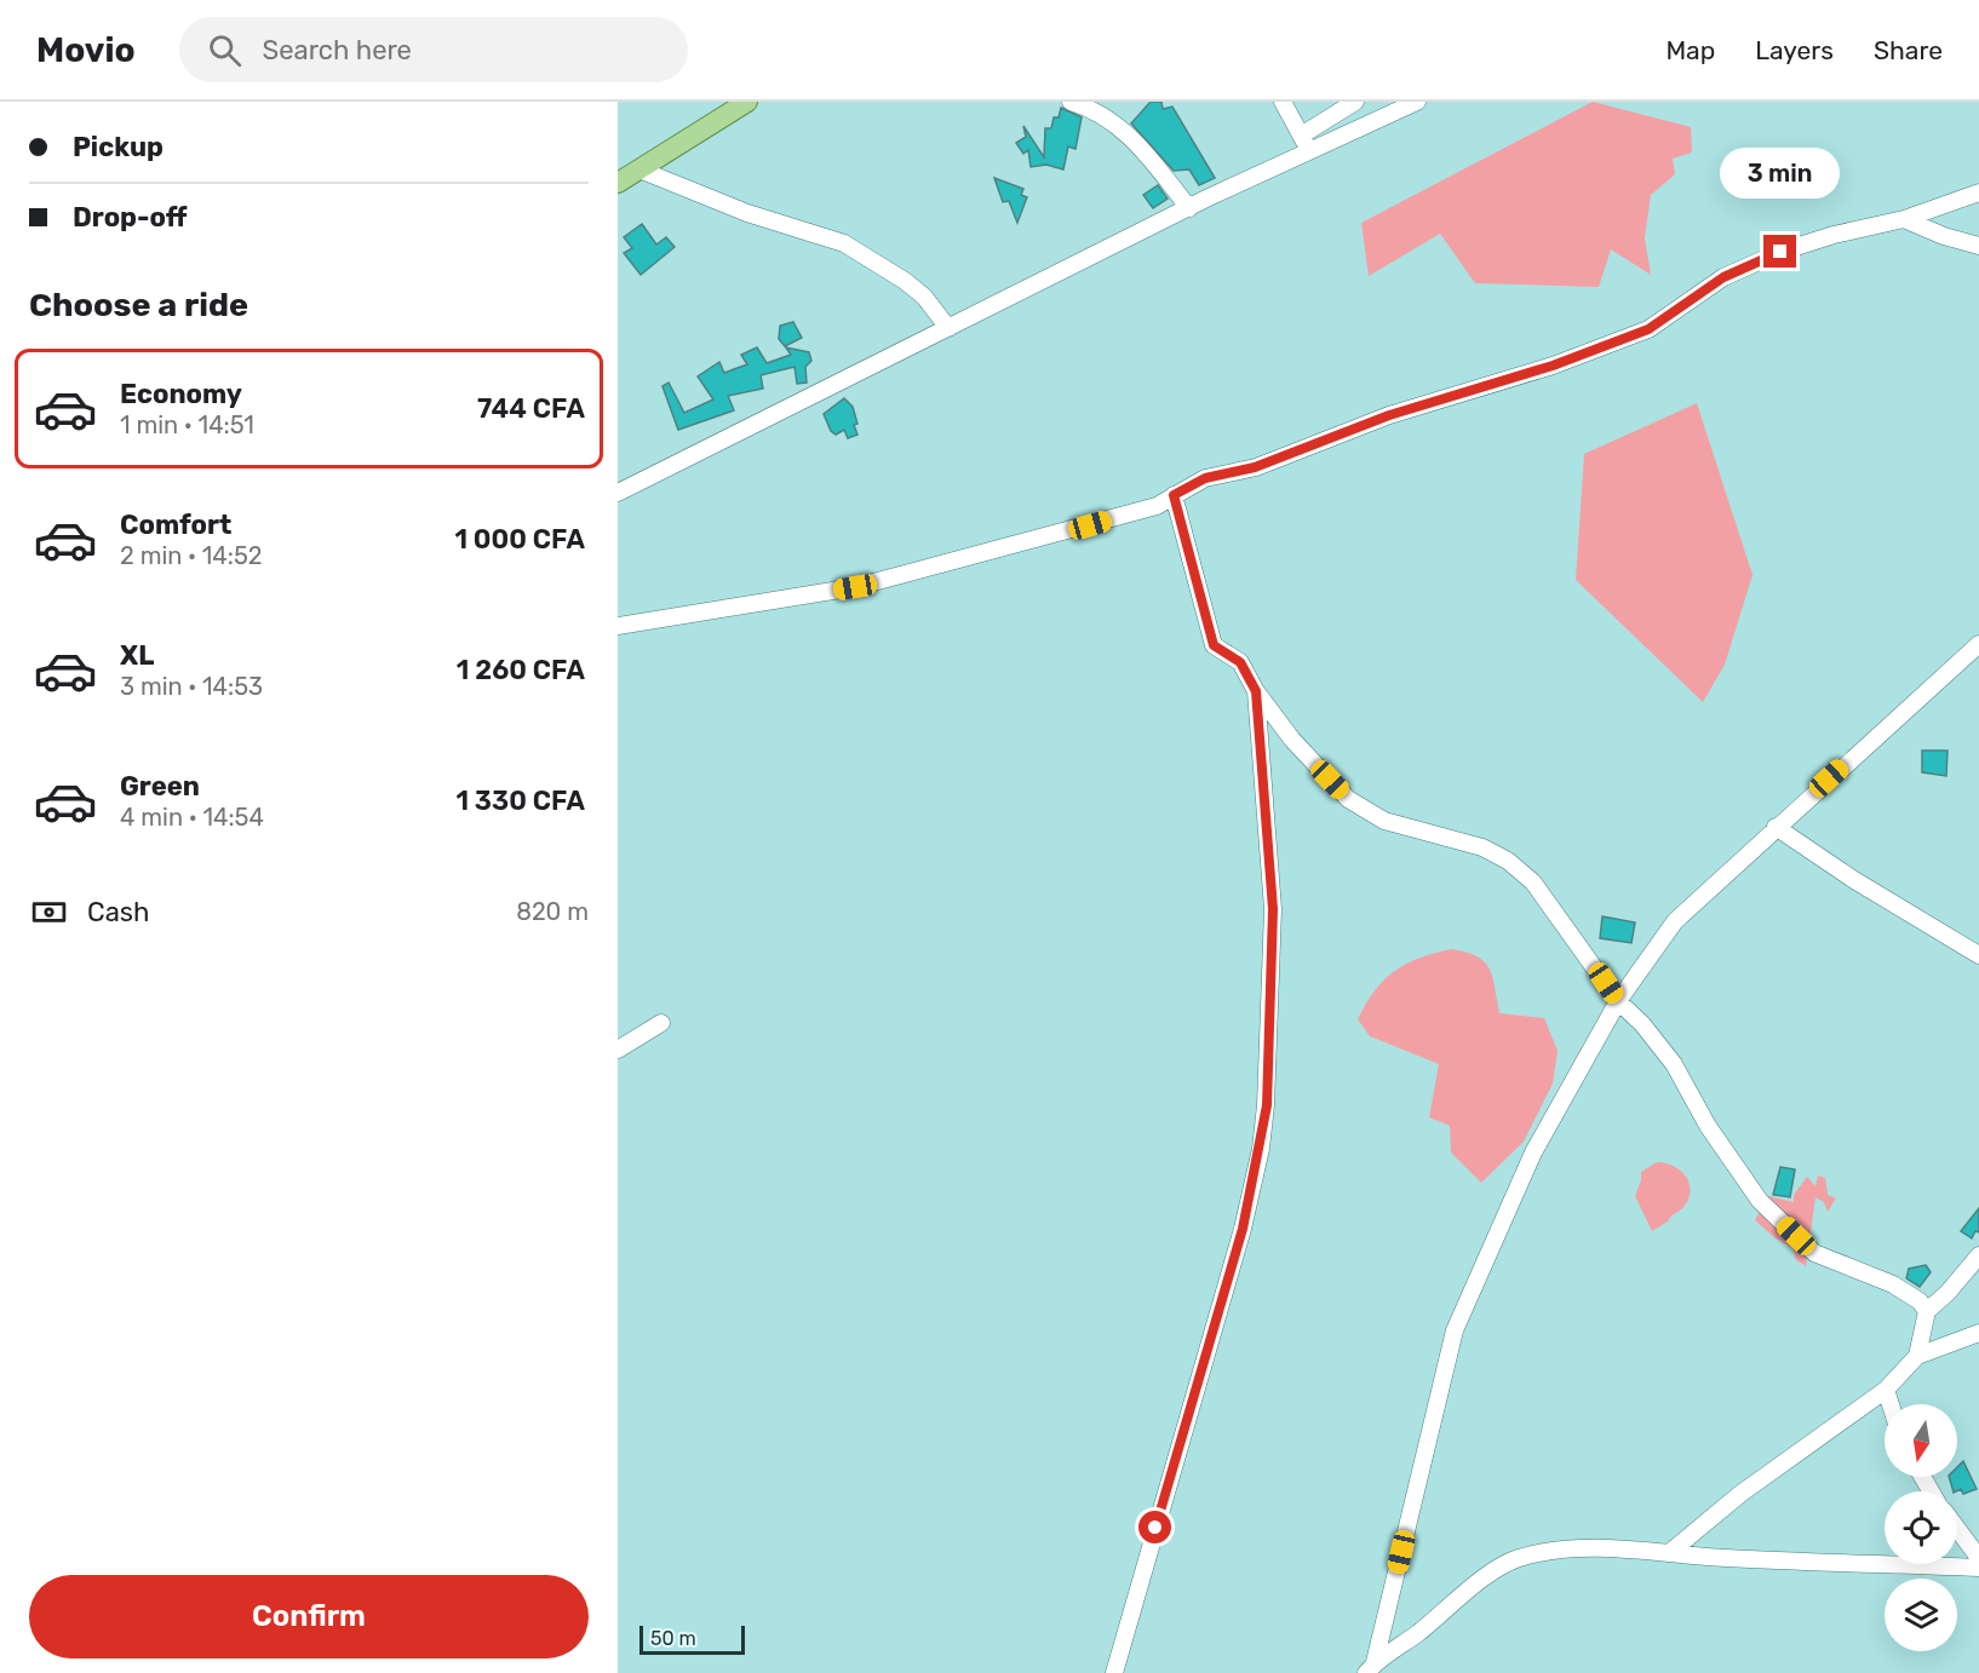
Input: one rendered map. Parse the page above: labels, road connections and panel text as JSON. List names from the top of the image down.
{
  "scale_bar": "50 m",
  "north": "bottom",
  "page": {
    "header": "Movio",
    "search": "Search here",
    "nav": ["Map", "Layers", "Share"],
    "banner": ["Pickup", "Drop-off"],
    "bubble": "3 min",
    "heading": "Choose a ride",
    "list": [
      {
        "name": "Economy",
        "note": "1 min · 14:51",
        "value": "744 CFA"
      },
      {
        "name": "Comfort",
        "note": "2 min · 14:52",
        "value": "1 000 CFA"
      },
      {
        "name": "XL",
        "note": "3 min · 14:53",
        "value": "1 260 CFA"
      },
      {
        "name": "Green",
        "note": "4 min · 14:54",
        "value": "1 330 CFA"
      }
    ],
    "pay": ["Cash", "820 m"],
    "buttons": "Confirm",
    "scale": "50 m"
  }
}
